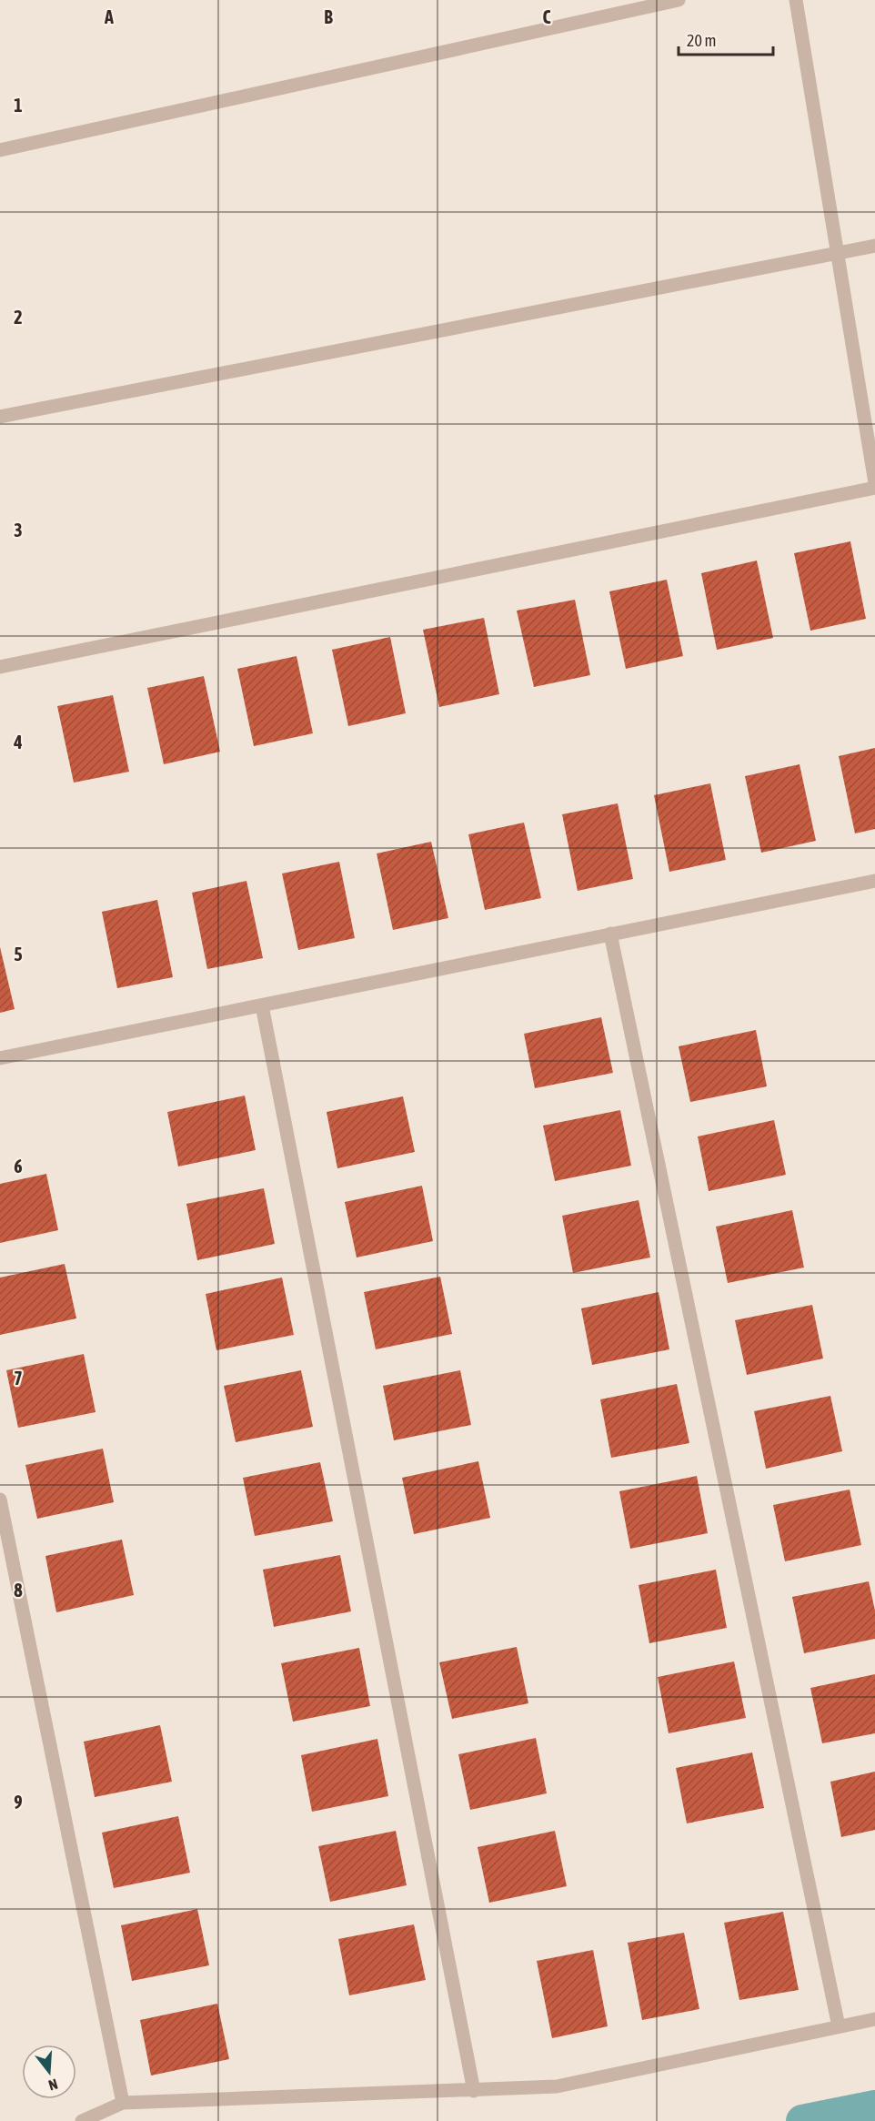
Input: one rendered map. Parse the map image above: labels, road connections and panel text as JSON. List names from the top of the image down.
{
  "scale_bar": "20 m",
  "north": "bottom",
  "grid": {
    "columns": ["A", "B", "C"],
    "rows": [
      "1",
      "2",
      "3",
      "4",
      "5",
      "6",
      "7",
      "8",
      "9"
    ]
  }
}
